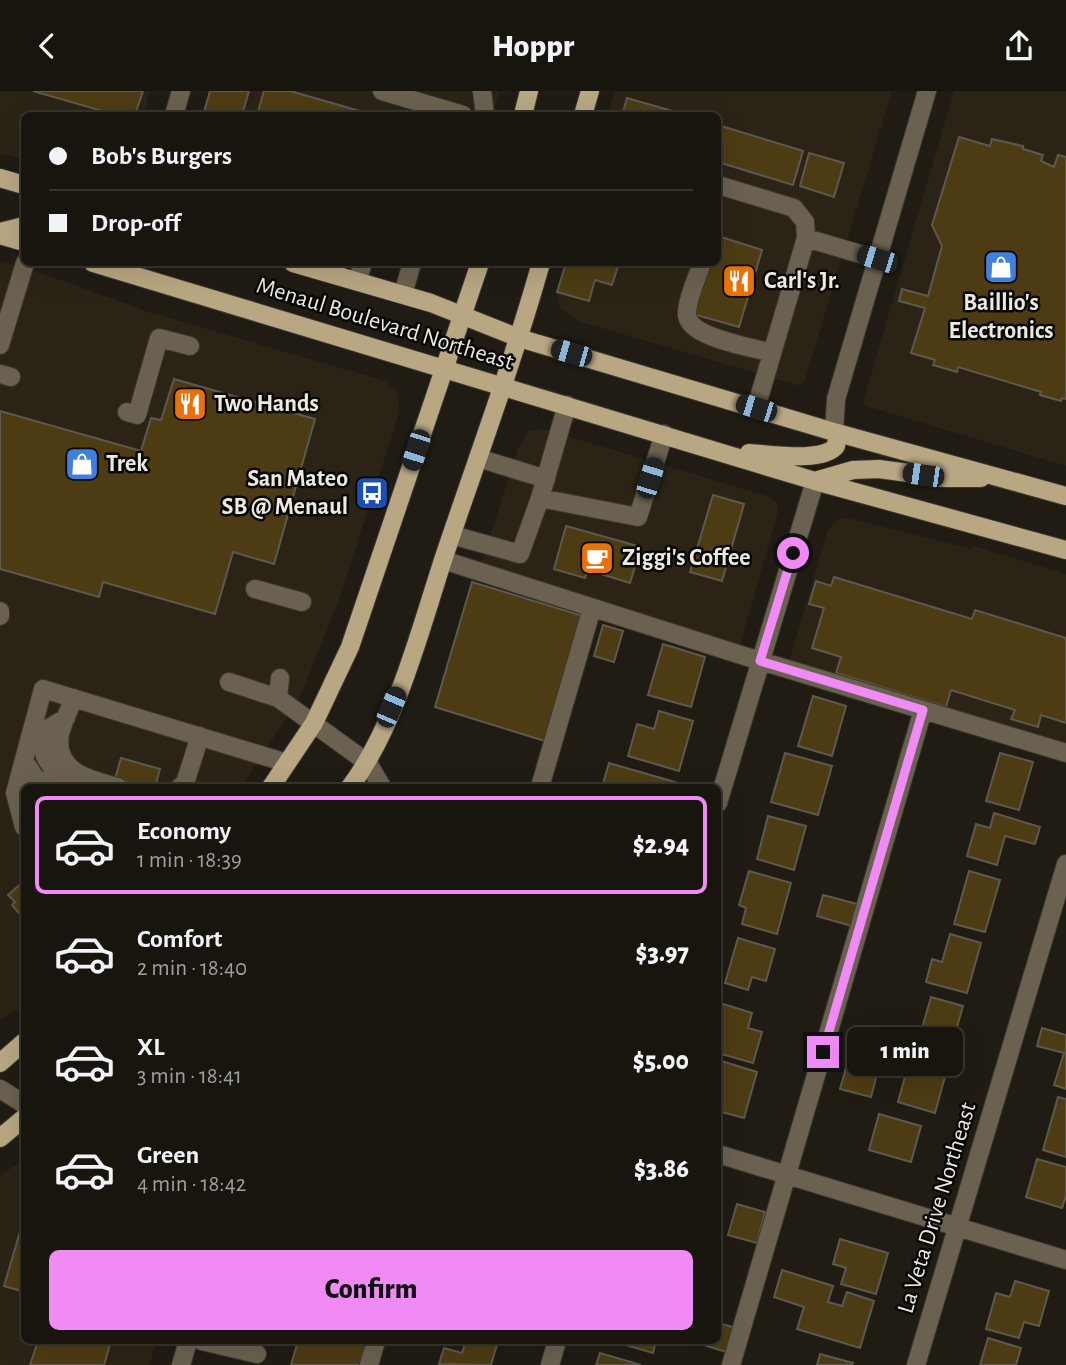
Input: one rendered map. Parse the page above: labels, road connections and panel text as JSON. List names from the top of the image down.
{
  "streets": {
    "main road": ["Menaul Boulevard Northeast"],
    "street": ["La Veta Drive Northeast"]
  },
  "places": {
    "shop": ["Baillio's Electronics", "Trek"],
    "restaurant": ["Carl's Jr.", "Two Hands"],
    "bus stop": ["San Mateo SB @ Menaul"],
    "cafe": ["Ziggi's Coffee"]
  },
  "page": {
    "header": "Hoppr",
    "banner": ["Bob's Burgers", "Drop-off"],
    "list": [
      {
        "name": "Economy",
        "note": "1 min · 18:39",
        "value": "$2.94"
      },
      {
        "name": "Comfort",
        "note": "2 min · 18:40",
        "value": "$3.97"
      },
      {
        "name": "XL",
        "note": "3 min · 18:41",
        "value": "$5.00"
      },
      {
        "name": "Green",
        "note": "4 min · 18:42",
        "value": "$3.86"
      }
    ],
    "bubble": "1 min",
    "buttons": "Confirm"
  }
}
